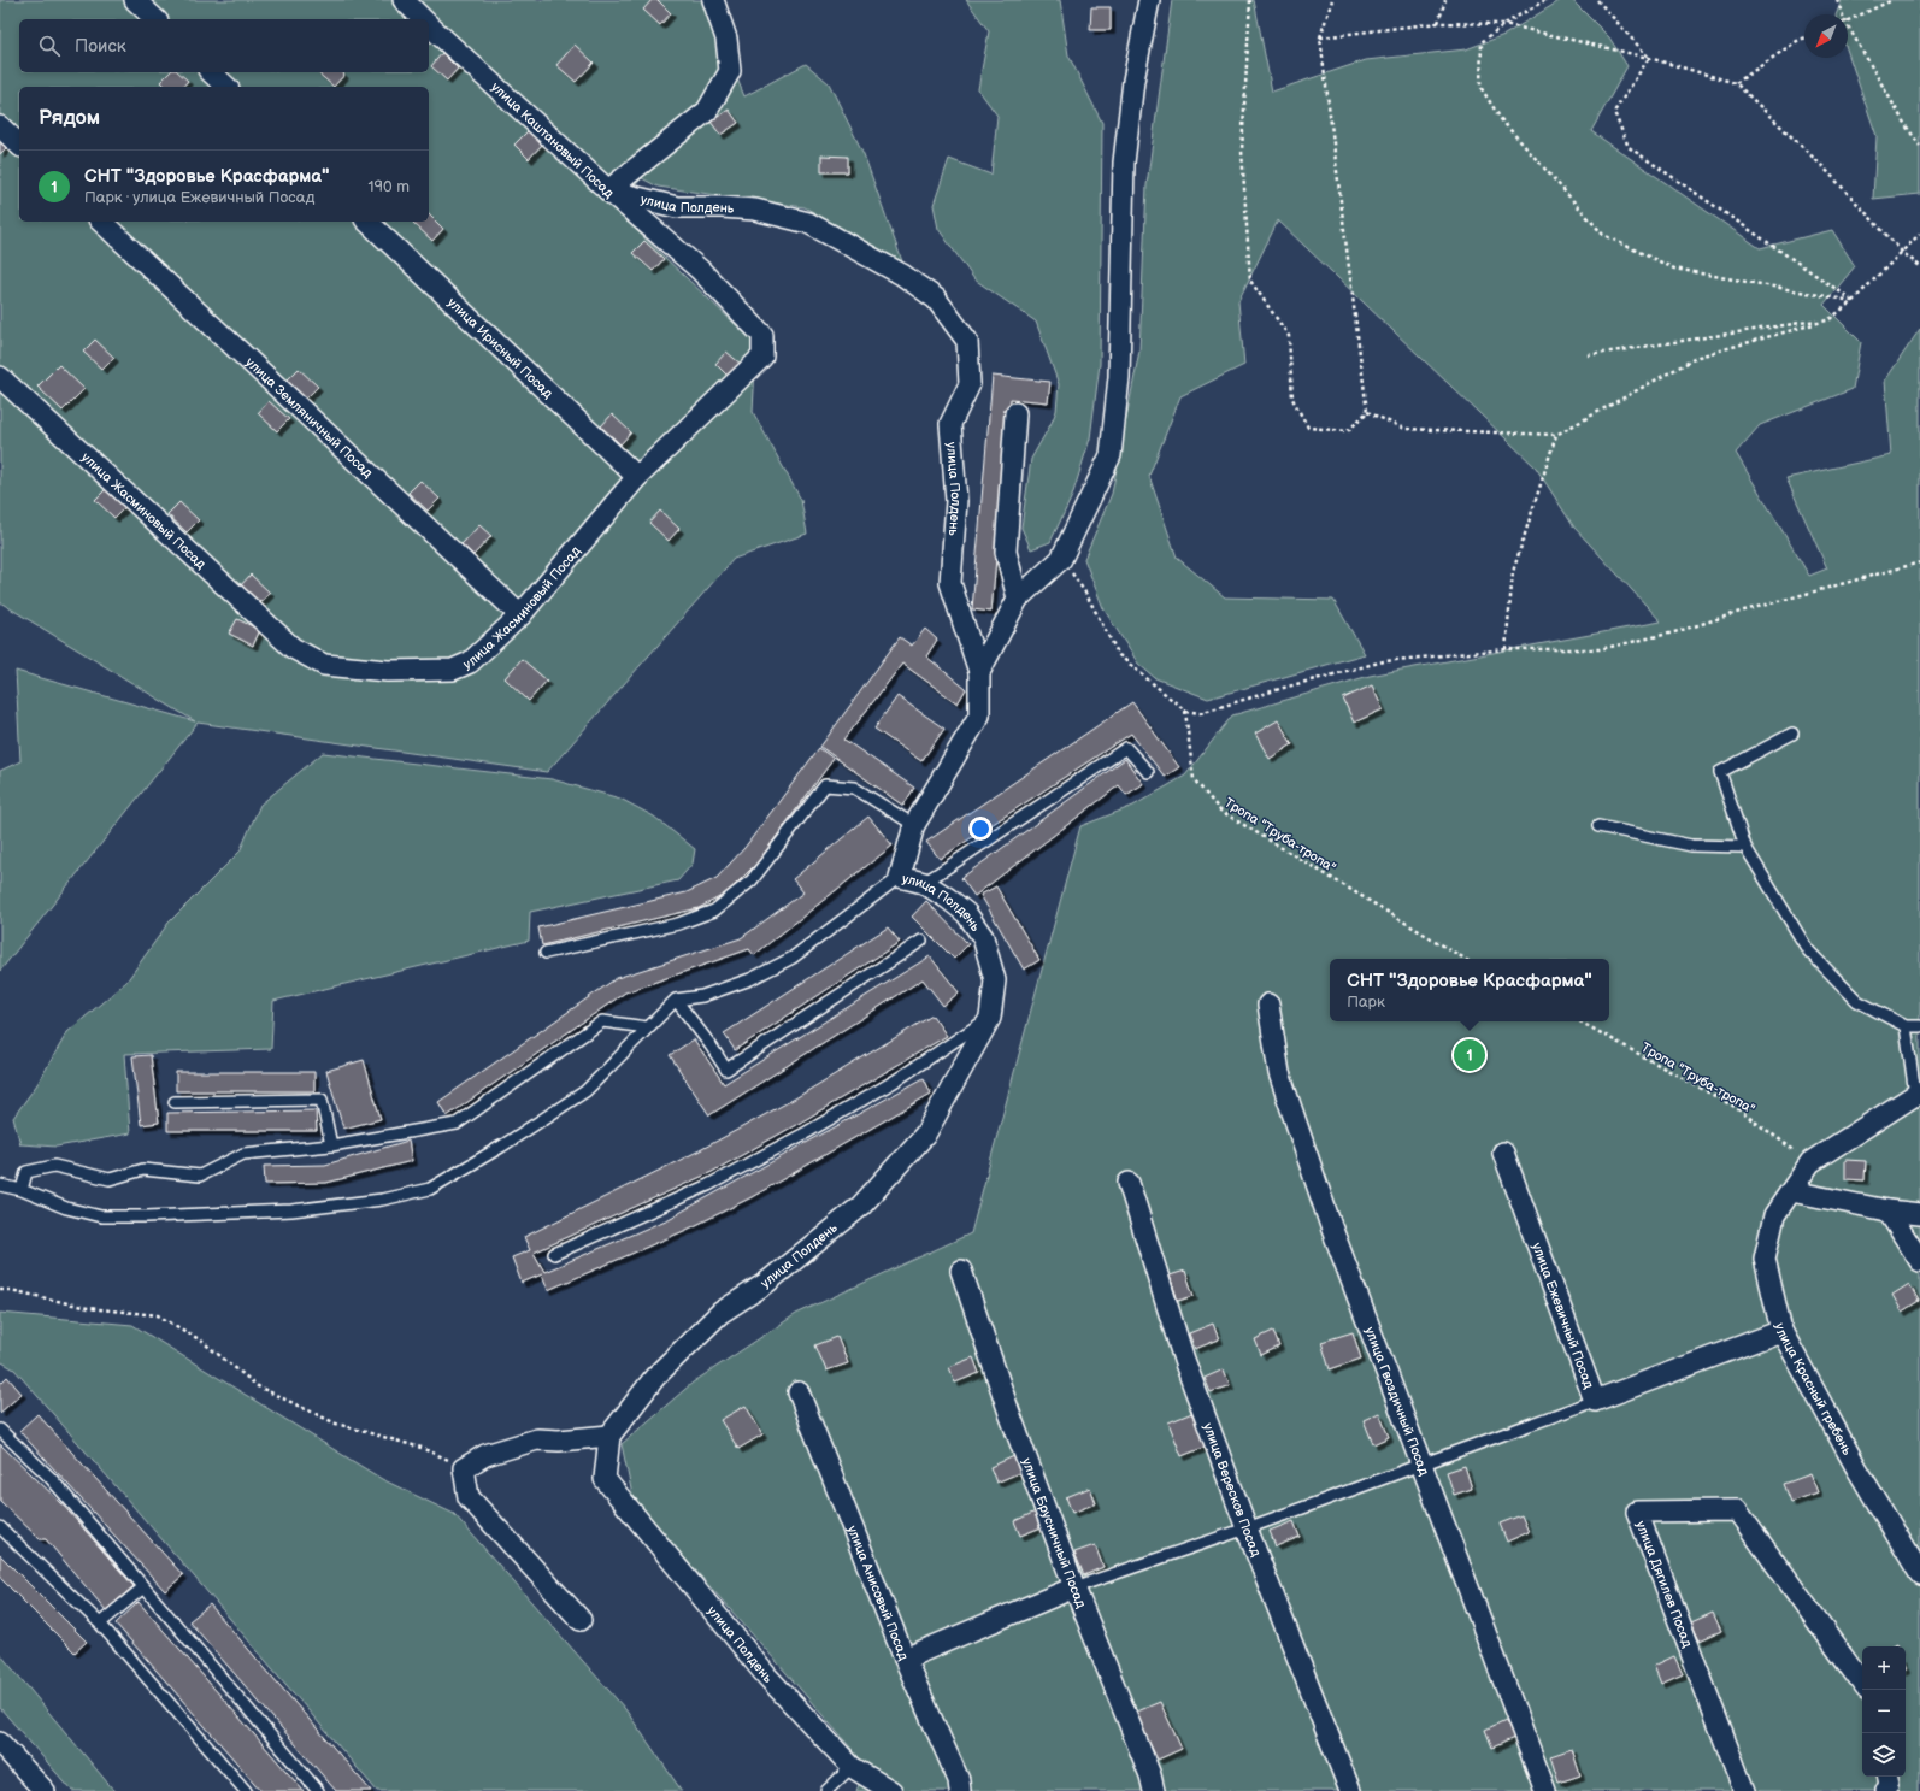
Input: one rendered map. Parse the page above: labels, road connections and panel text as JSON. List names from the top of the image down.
{
  "streets": {
    "street": [
      "улица Каштановый Посад",
      "улица Полдень",
      "улица Ирисный Посад",
      "улица Земляничный Посад",
      "улица Жасминовый Посад",
      "улица Ежевичный Посад",
      "улица Красный гребень",
      "улица Гвоздичный Посад",
      "улица Вересков Посад",
      "улица Брусничный Посад",
      "улица Дягилев Посад",
      "улица Анисовый Посад"
    ],
    "path": ["Тропа \"Труба-тропа\""]
  },
  "crossings": [
    ["улица Каштановый Посад", "улица Полдень"],
    ["улица Каштановый Посад", "улица Жасминовый Посад"],
    ["улица Ирисный Посад", "улица Жасминовый Посад"],
    ["улица Земляничный Посад", "улица Жасминовый Посад"],
    ["Тропа \"Труба-тропа\"", "улица Красный гребень"],
    ["улица Ежевичный Посад", "улица Красный гребень"]
  ],
  "north": "bottom left",
  "page": {
    "search": "Поиск",
    "heading": "Рядом",
    "list": [
      {
        "mark": "1",
        "name": "СНТ \"Здоровье Красфарма\"",
        "note": "Парк · улица Ежевичный Посад",
        "value": "190 m"
      }
    ],
    "popup": ["СНТ \"Здоровье Красфарма\"", "Парк"],
    "pins": "1",
    "map_buttons": ["+", "−"]
  }
}
